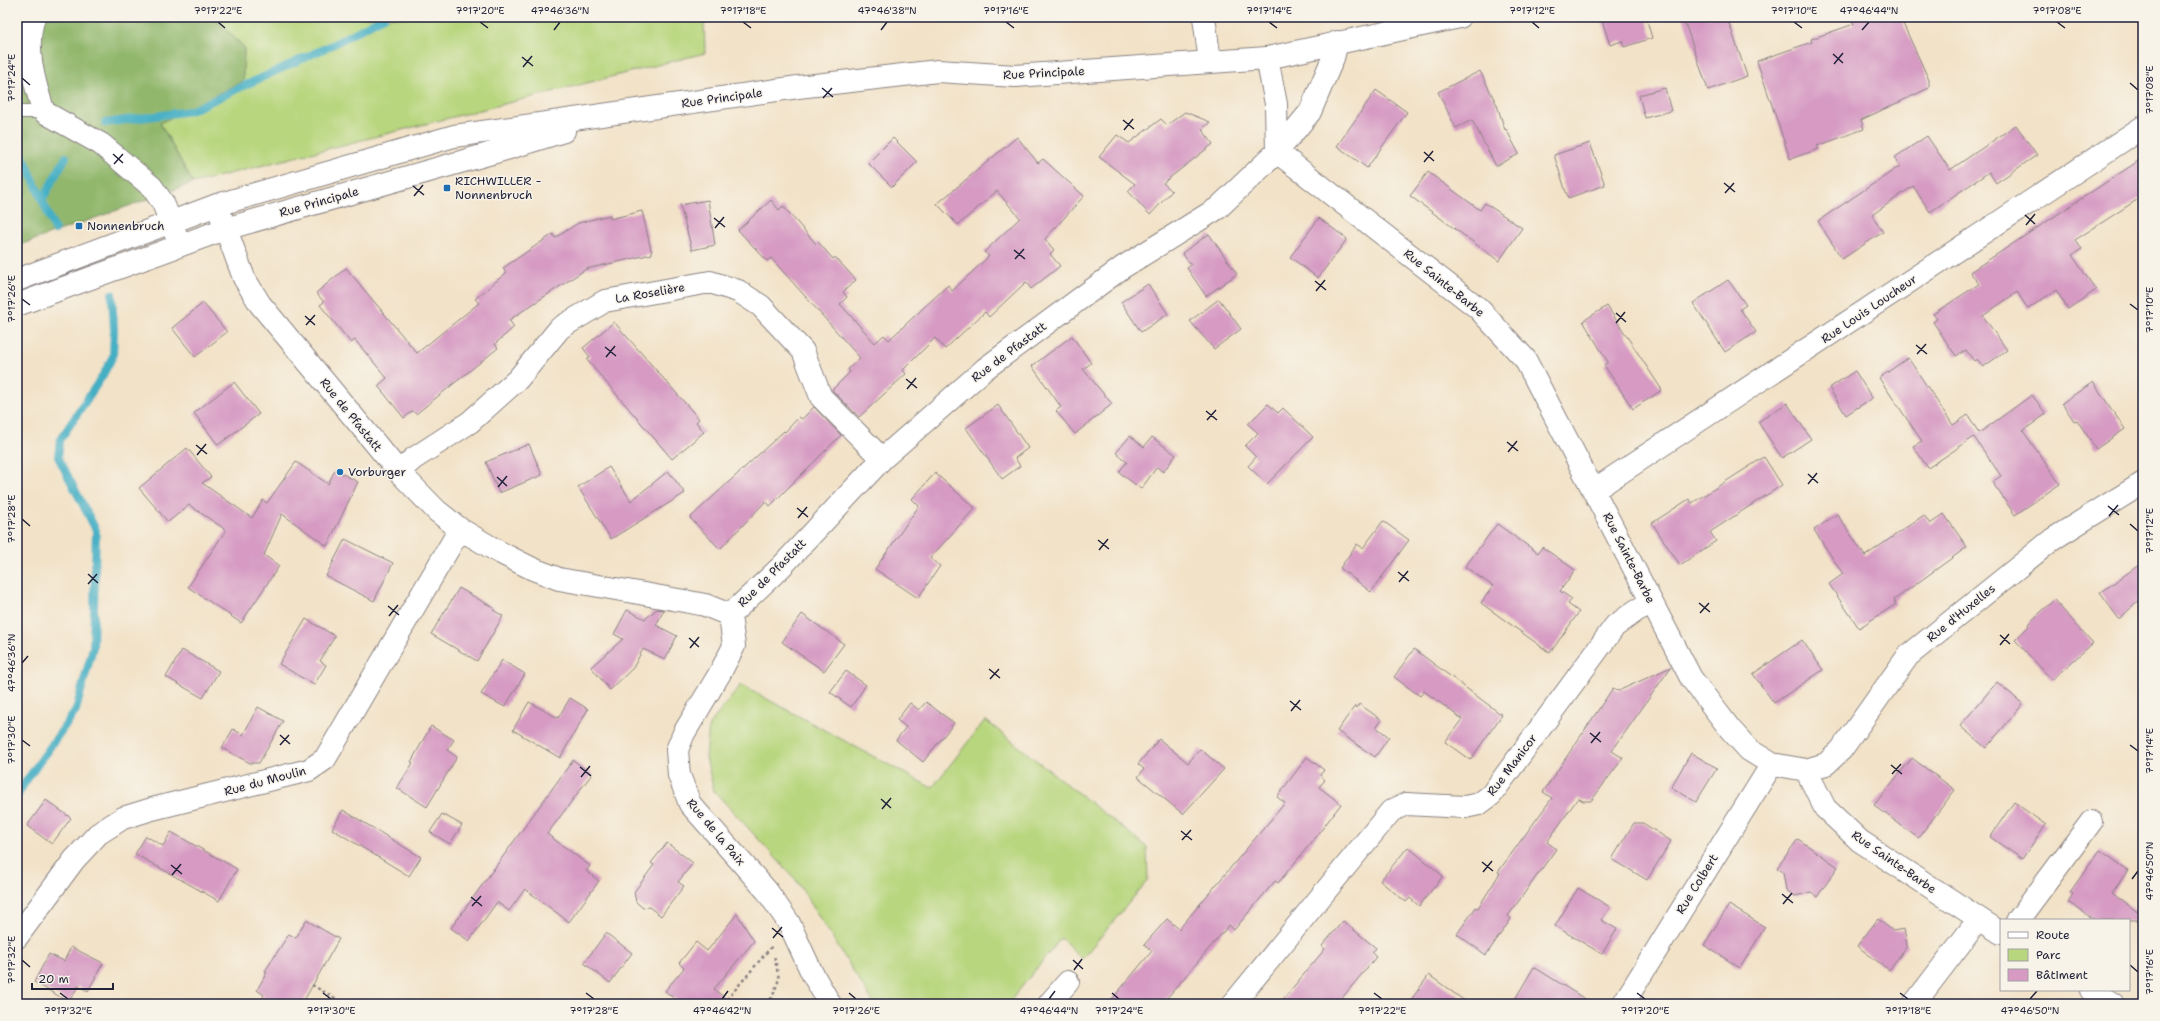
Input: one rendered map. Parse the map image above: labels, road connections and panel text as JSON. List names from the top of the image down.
{
  "streets": {
    "street": [
      "Rue Principale",
      "Rue Sainte-Barbe",
      "La Roselière",
      "Rue Louis Loucheur",
      "Rue de Pfastatt",
      "Rue d'Huxelles",
      "Rue Manicor",
      "Rue du Moulin",
      "Rue de la Paix",
      "Rue Colbert"
    ]
  },
  "crossings": [
    ["Rue Principale", "Rue de Pfastatt"],
    ["Rue Sainte-Barbe", "Rue Louis Loucheur"],
    ["Rue Sainte-Barbe", "Rue de Pfastatt"],
    ["Rue Sainte-Barbe", "Rue d'Huxelles"],
    ["Rue Sainte-Barbe", "Rue Manicor"],
    ["Rue Sainte-Barbe", "Rue Colbert"],
    ["La Roselière", "Rue de Pfastatt"],
    ["Rue de Pfastatt", "Rue du Moulin"],
    ["Rue de Pfastatt", "Rue de la Paix"]
  ],
  "places": {
    "transit": ["RICHWILLER - Nonnenbruch", "Nonnenbruch"],
    "other": ["Vorburger"]
  },
  "legend": ["Route", "Parc", "Bâtiment"],
  "scale_bar": "20 m",
  "coordinates": [
    "7°17'22\"E",
    "7°17'20\"E",
    "47°46'36\"N",
    "7°17'18\"E",
    "47°46'38\"N",
    "7°17'16\"E",
    "7°17'14\"E",
    "7°17'12\"E",
    "7°17'10\"E",
    "47°46'44\"N",
    "7°17'08\"E",
    "7°17'24\"E",
    "7°17'26\"E",
    "7°17'28\"E",
    "7°17'30\"E",
    "47°46'50\"N",
    "7°17'32\"E",
    "47°46'42\"N"
  ]
}
